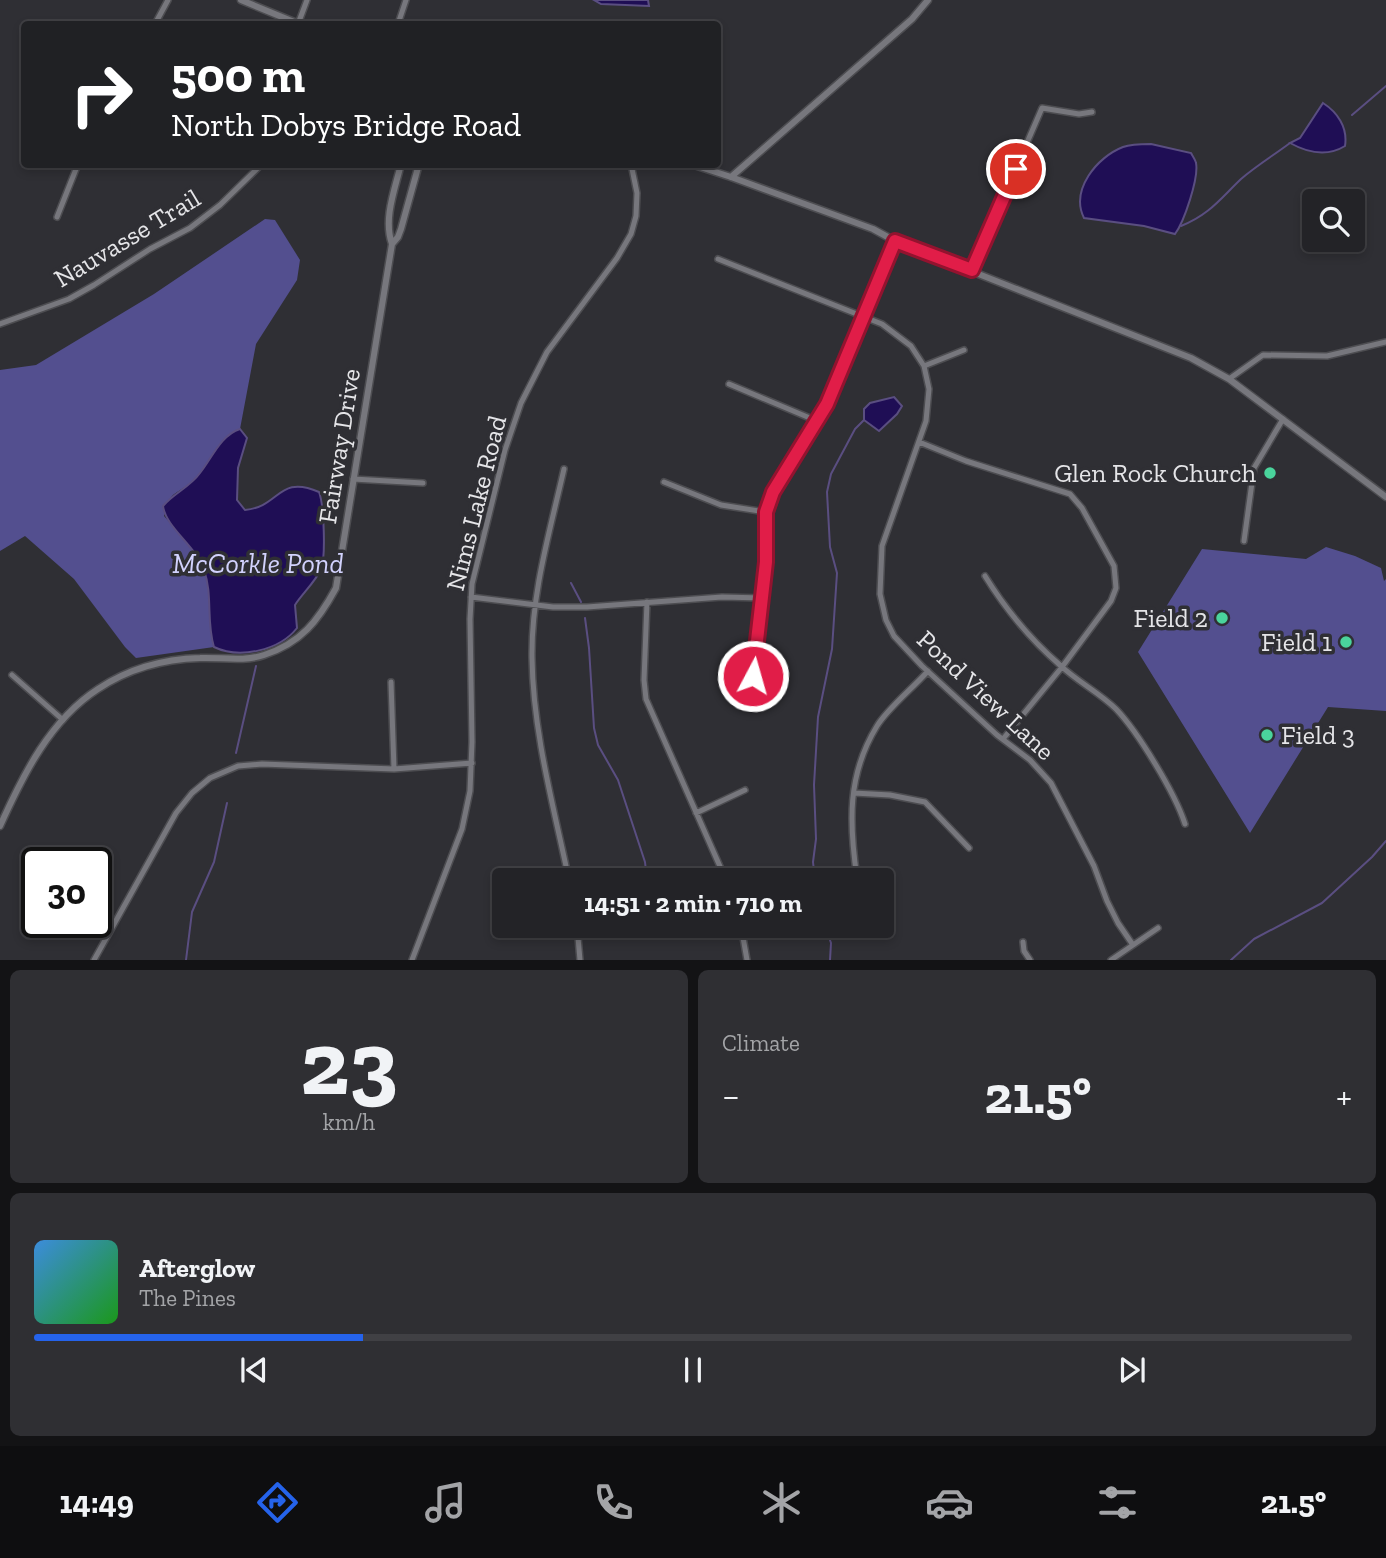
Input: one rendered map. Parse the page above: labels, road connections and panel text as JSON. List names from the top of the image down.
{
  "streets": {
    "street": [
      "Nauvasse Trail",
      "Fairway Drive",
      "Nims Lake Road",
      "Pond View Lane"
    ]
  },
  "water": ["McCorkle Pond"],
  "places": [
    "Glen Rock Church",
    "Field 2",
    "Field 1",
    "Field 3"
  ],
  "page": {
    "turn": ["500 m", "North Dobys Bridge Road"],
    "limit": "30",
    "trip": "14:51 · 2 min · 710 m",
    "tile": [
      ["23", "km/h"],
      "Climate"
    ],
    "heat": ["−", "21.5°", "+"],
    "song": ["Afterglow", "The Pines"],
    "tabs": ["14:49", "21.5°"]
  }
}
